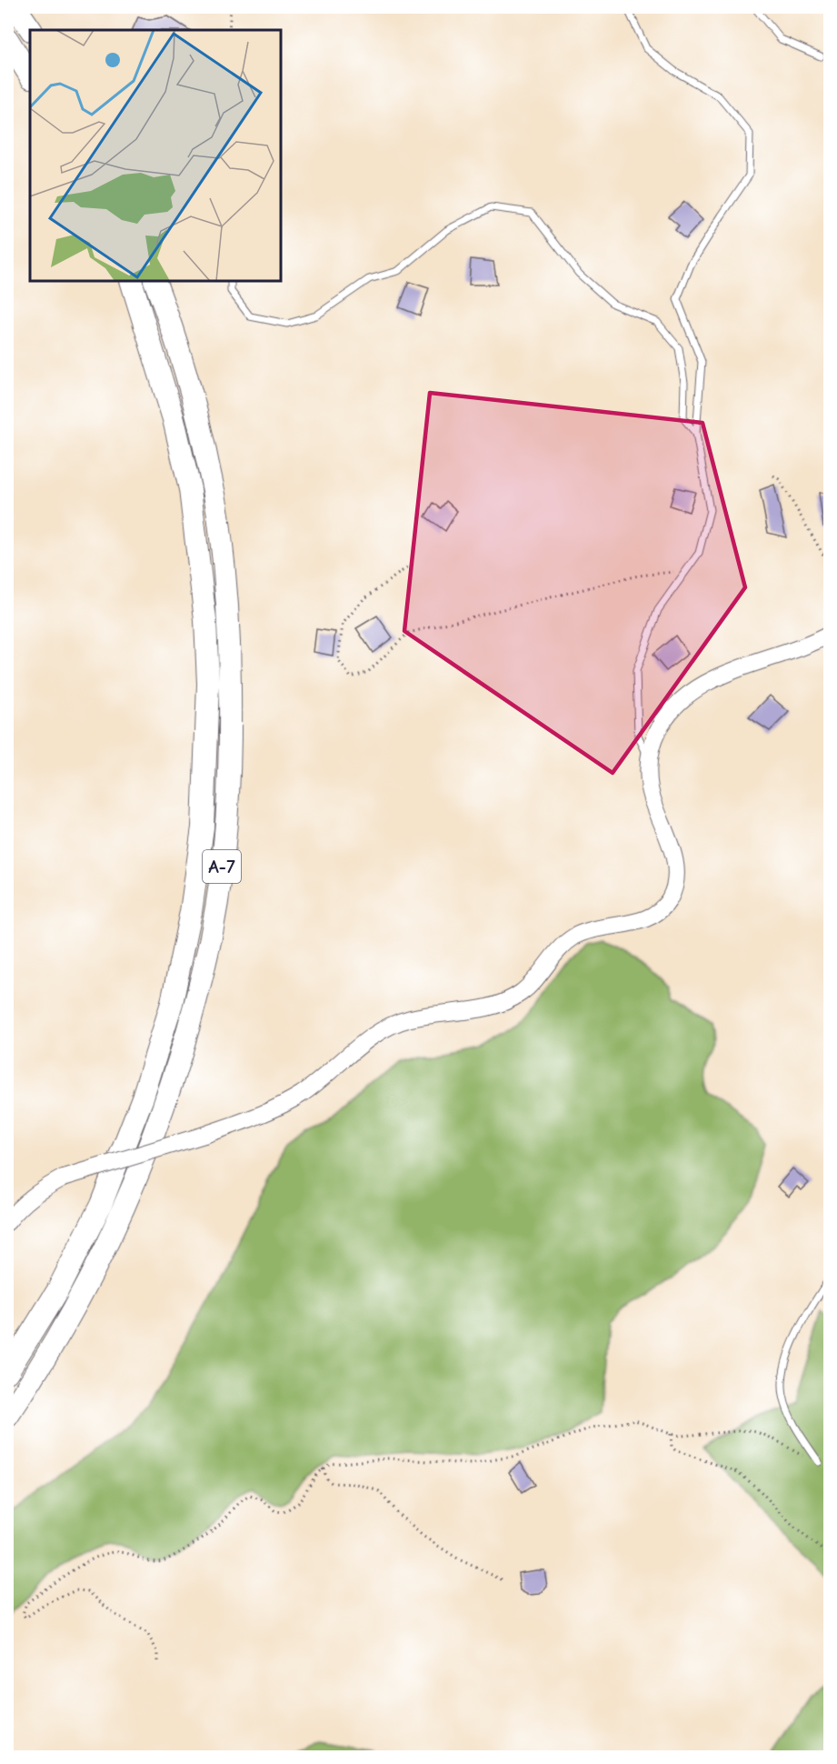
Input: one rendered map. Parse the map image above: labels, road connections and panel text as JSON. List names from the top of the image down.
{
  "streets": {
    "highway": ["A-7"]
  }
}
